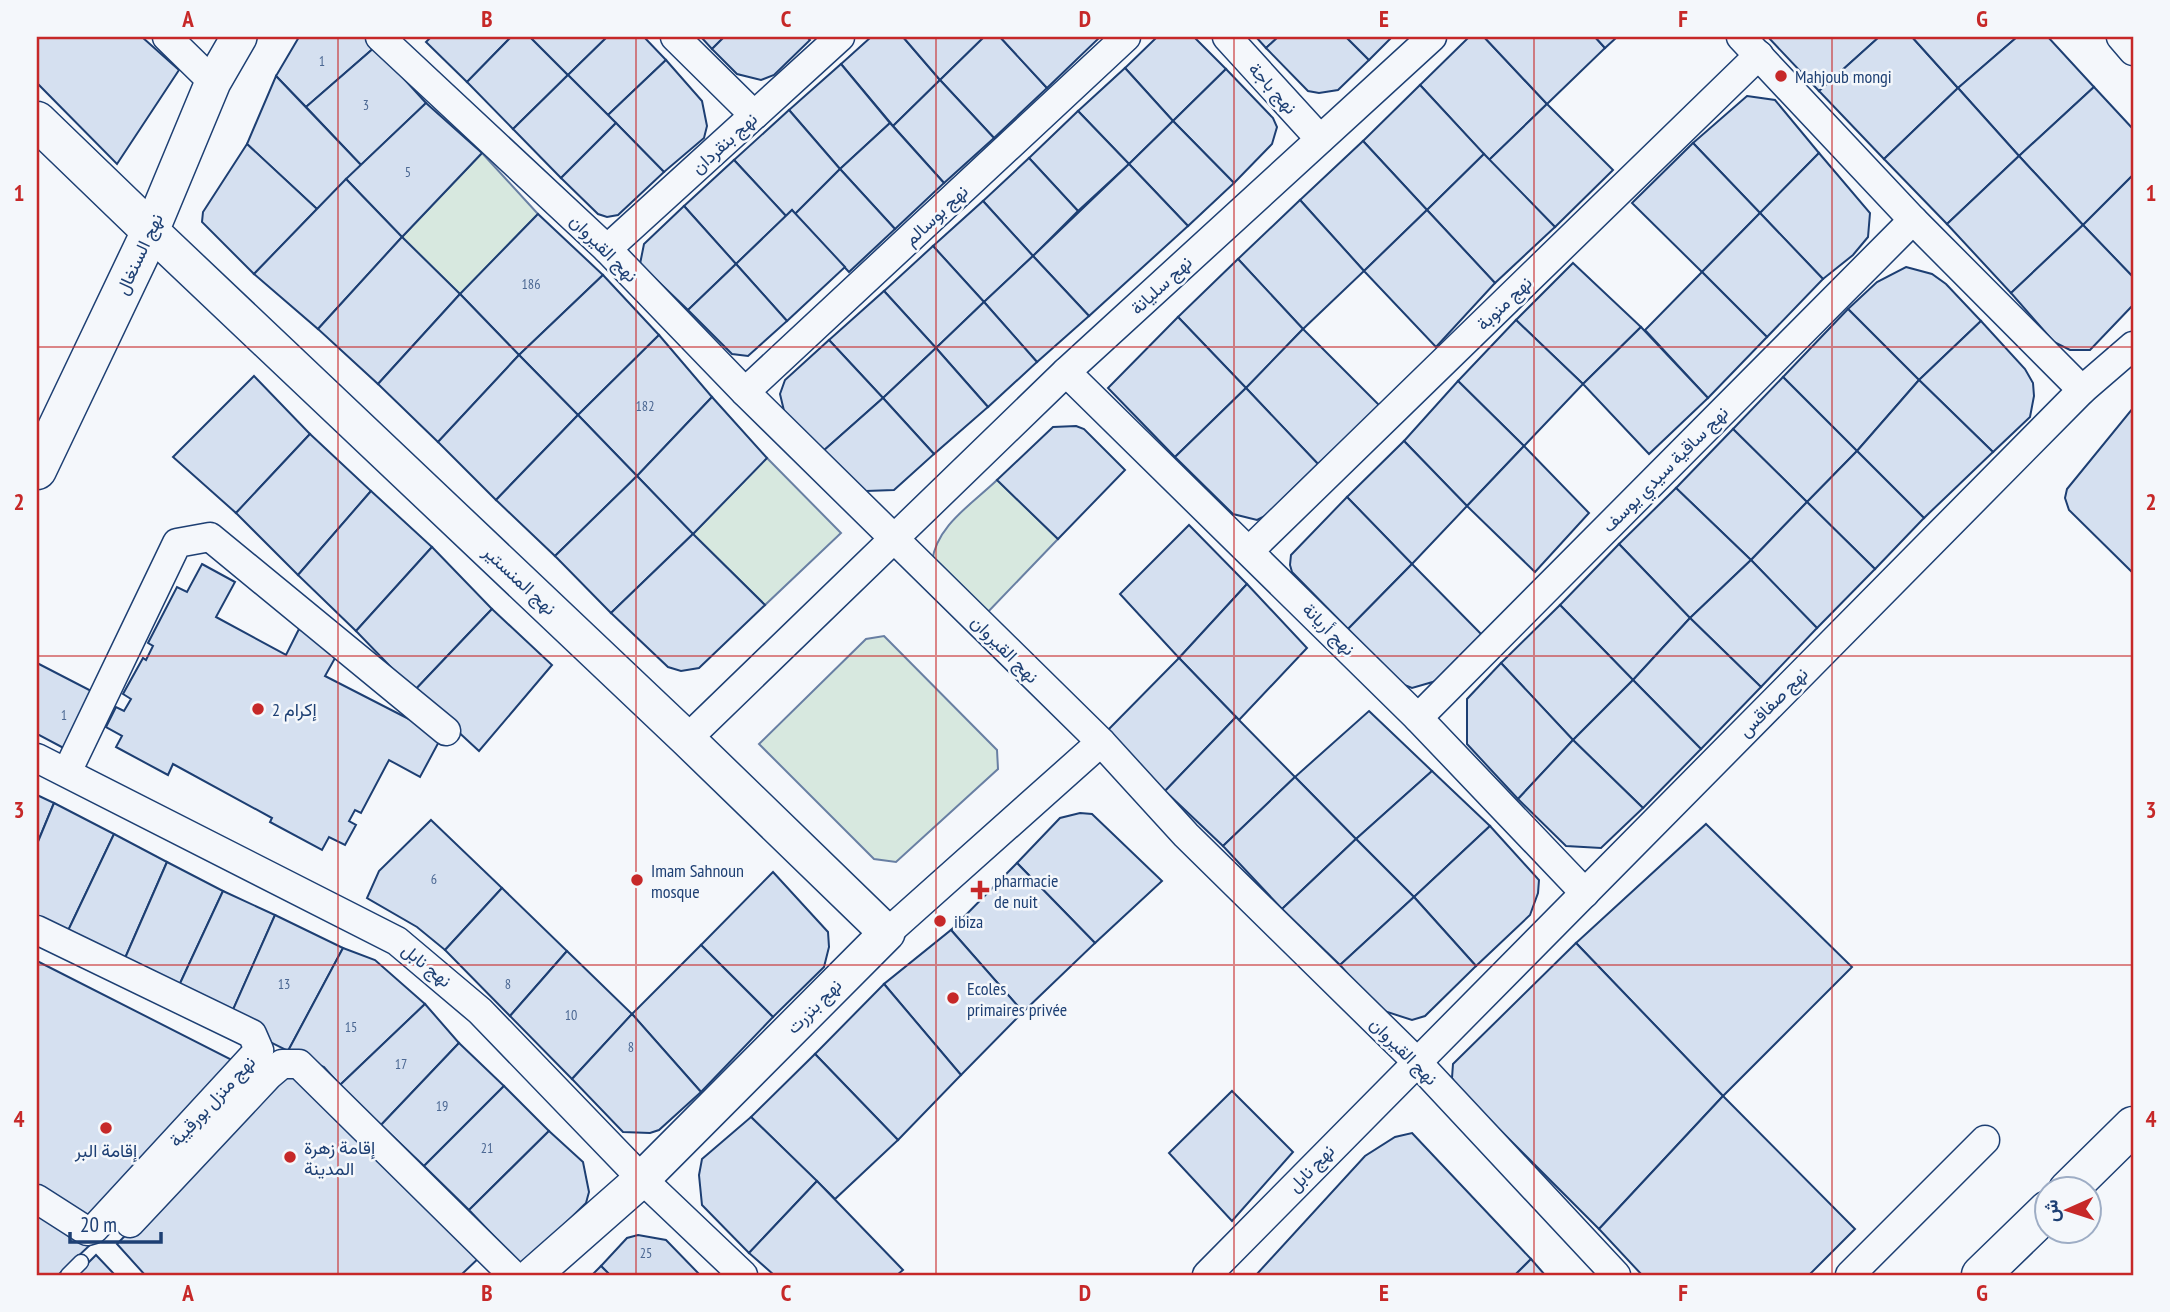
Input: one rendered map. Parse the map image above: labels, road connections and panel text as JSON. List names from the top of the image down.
{
  "streets": {
    "main road": ["نهج السنغال"],
    "street": [
      "نهج باجة",
      "نهج بنقردان",
      "نهج بوسالم",
      "نهج القيروان",
      "نهج سليانة",
      "نهج منوبة",
      "نهج ساقية سيدي يوسف",
      "نهج المنستير",
      "نهج أريانة",
      "نهج صفاقس",
      "نهج نابل",
      "نهج بنزرت",
      "نهج منزل بورقيبة"
    ]
  },
  "crossings": [
    ["نهج باجة", "نهج سليانة"],
    ["نهج بنقردان", "نهج القيروان"],
    ["نهج بوسالم", "نهج القيروان"],
    ["نهج القيروان", "نهج سليانة"],
    ["نهج القيروان", "نهج صفاقس"],
    ["نهج القيروان", "نهج نابل"],
    ["نهج القيروان", "نهج بنزرت"],
    ["نهج السنغال", "نهج المنستير"],
    ["نهج سليانة", "نهج المنستير"],
    ["نهج سليانة", "نهج أريانة"],
    ["نهج منوبة", "نهج أريانة"],
    ["نهج ساقية سيدي يوسف", "نهج أريانة"],
    ["نهج المنستير", "نهج بنزرت"],
    ["نهج أريانة", "نهج صفاقس"],
    ["نهج صفاقس", "نهج نابل"],
    ["نهج نابل", "نهج بنزرت"]
  ],
  "places": {
    "other": [
      "Mahjoub mongi",
      "إكرام 2",
      "Imam Sahnoun mosque",
      "ibiza",
      "Ecoles primaires privée",
      "إقامة البر",
      "إقامة زهرة المدينة"
    ],
    "health": ["pharmacie de nuit"]
  },
  "house_numbers": [
    "1",
    "3",
    "5",
    "186",
    "182",
    "1",
    "6",
    "13",
    "8",
    "10",
    "15",
    "8",
    "17",
    "19",
    "21",
    "25"
  ],
  "scale_bar": "20 m",
  "north": "left",
  "grid": {
    "columns": [
      "A",
      "B",
      "C",
      "D",
      "E",
      "F",
      "G"
    ],
    "rows": [
      "1",
      "2",
      "3",
      "4"
    ]
  }
}
